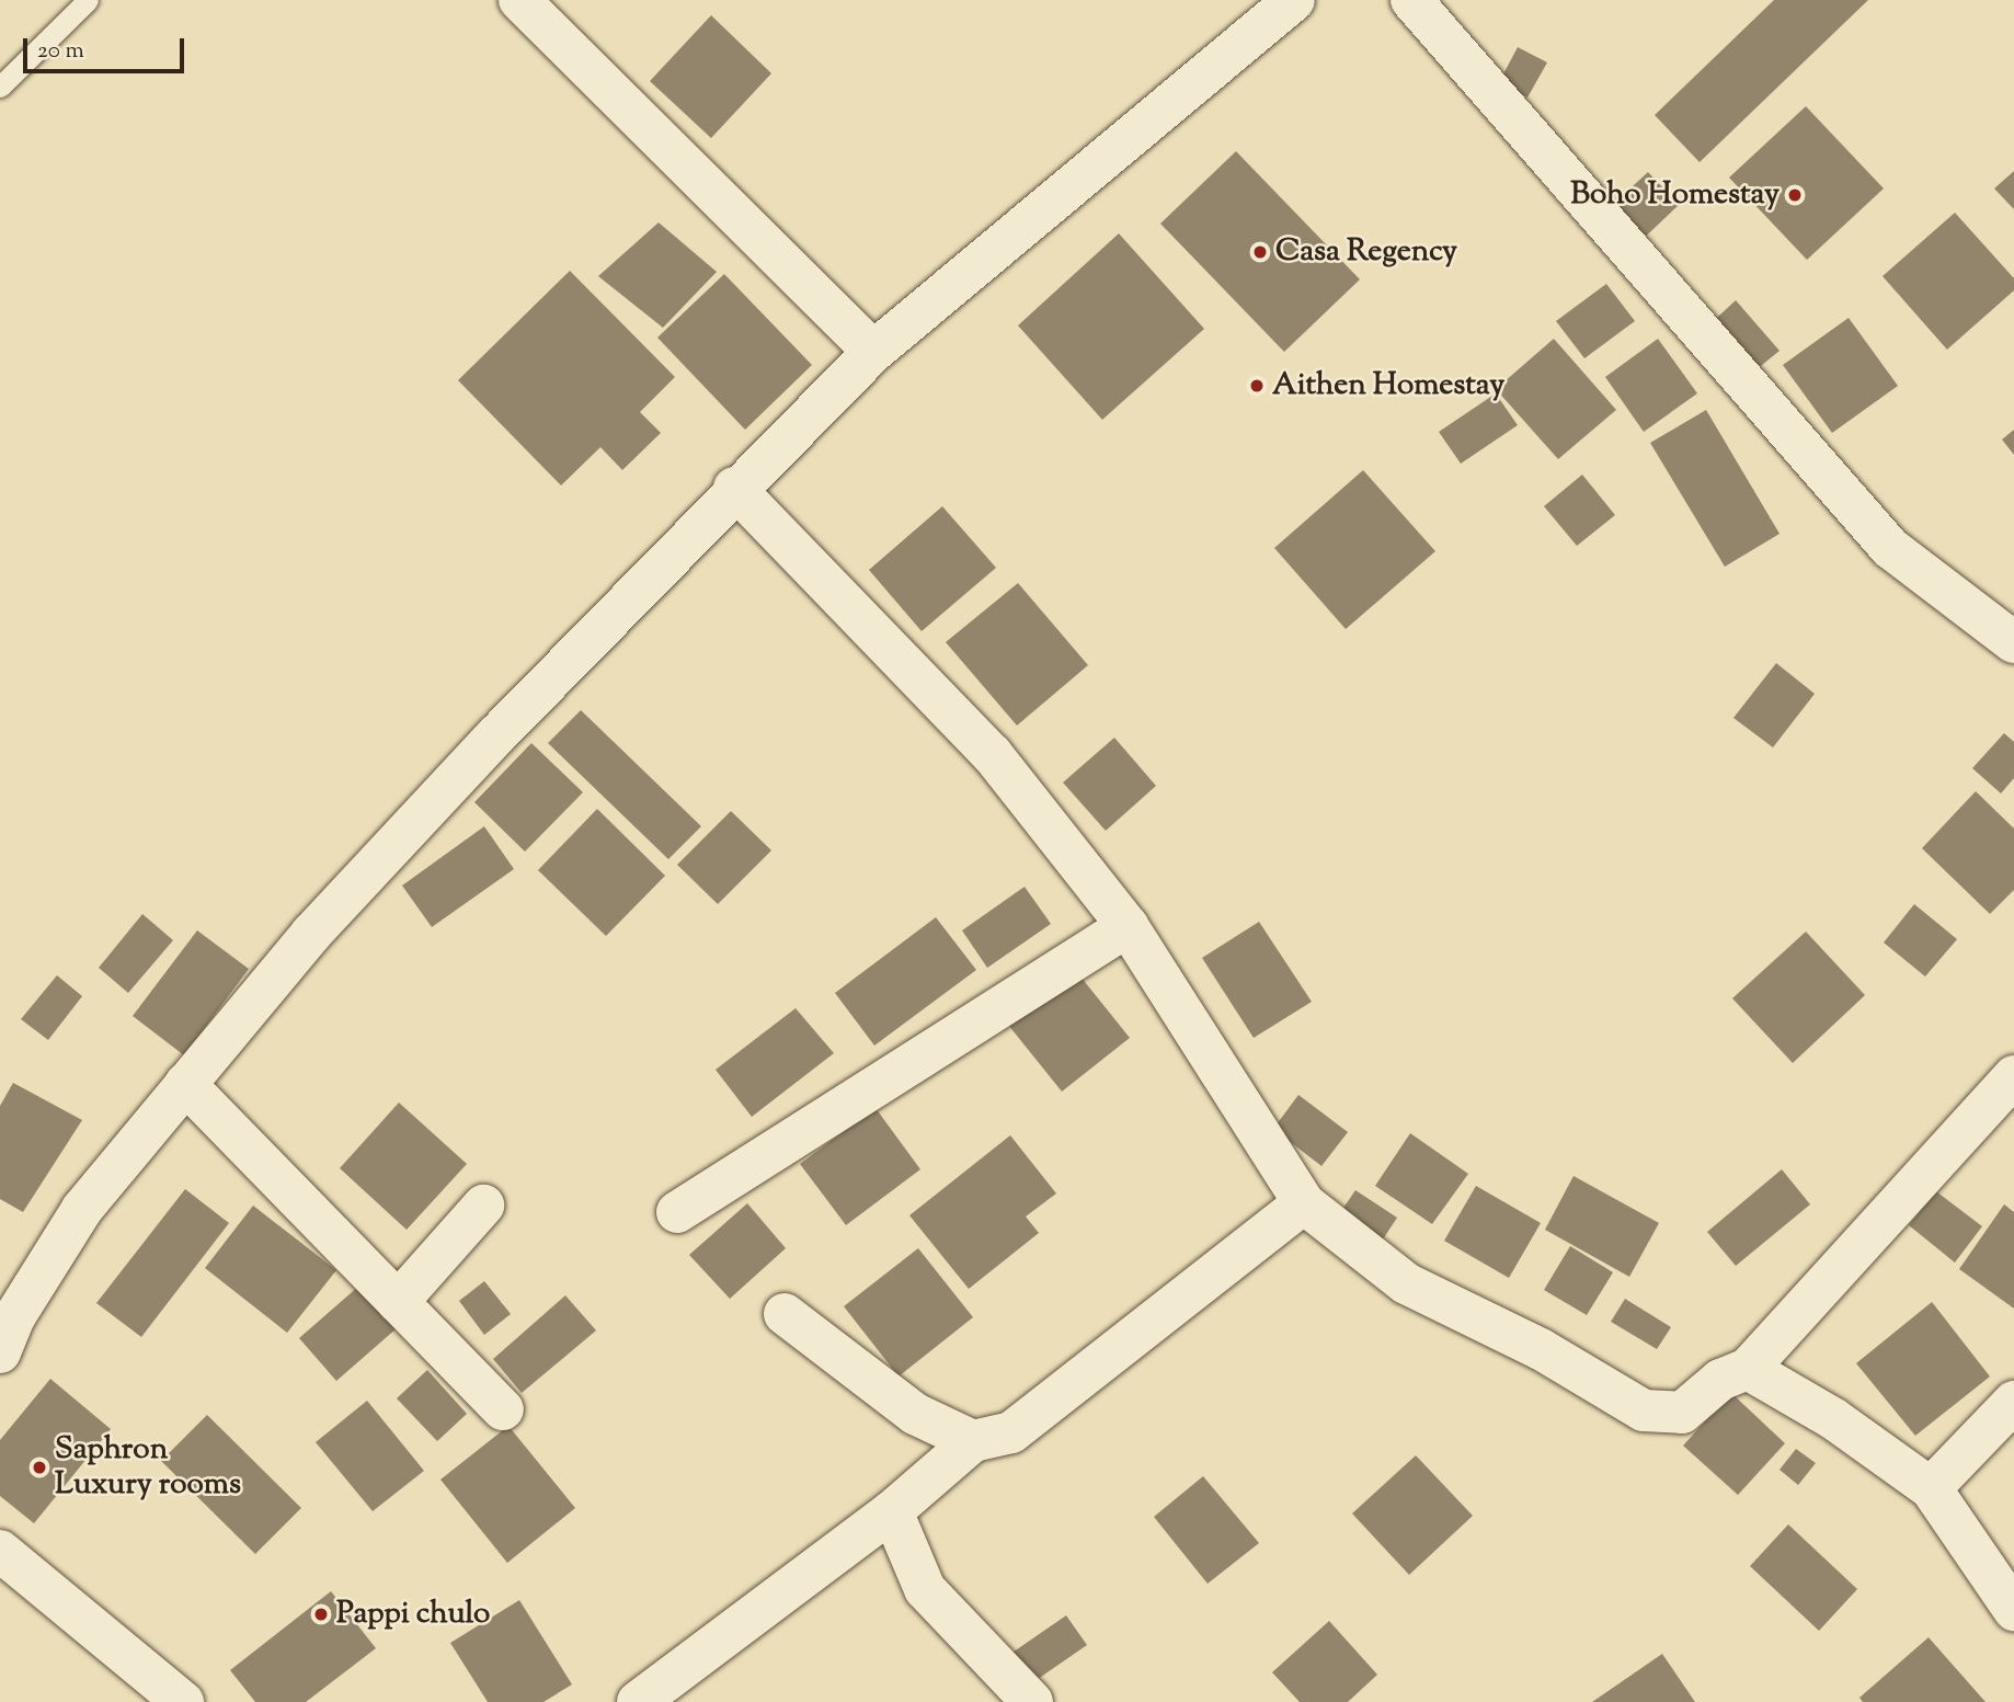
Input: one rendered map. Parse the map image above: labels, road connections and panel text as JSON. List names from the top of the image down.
{
  "places": [
    "Boho Homestay",
    "Casa Regency",
    "Aithen Homestay",
    "Saphron Luxury rooms",
    "Pappi chulo"
  ],
  "scale_bar": "20 m"
}
